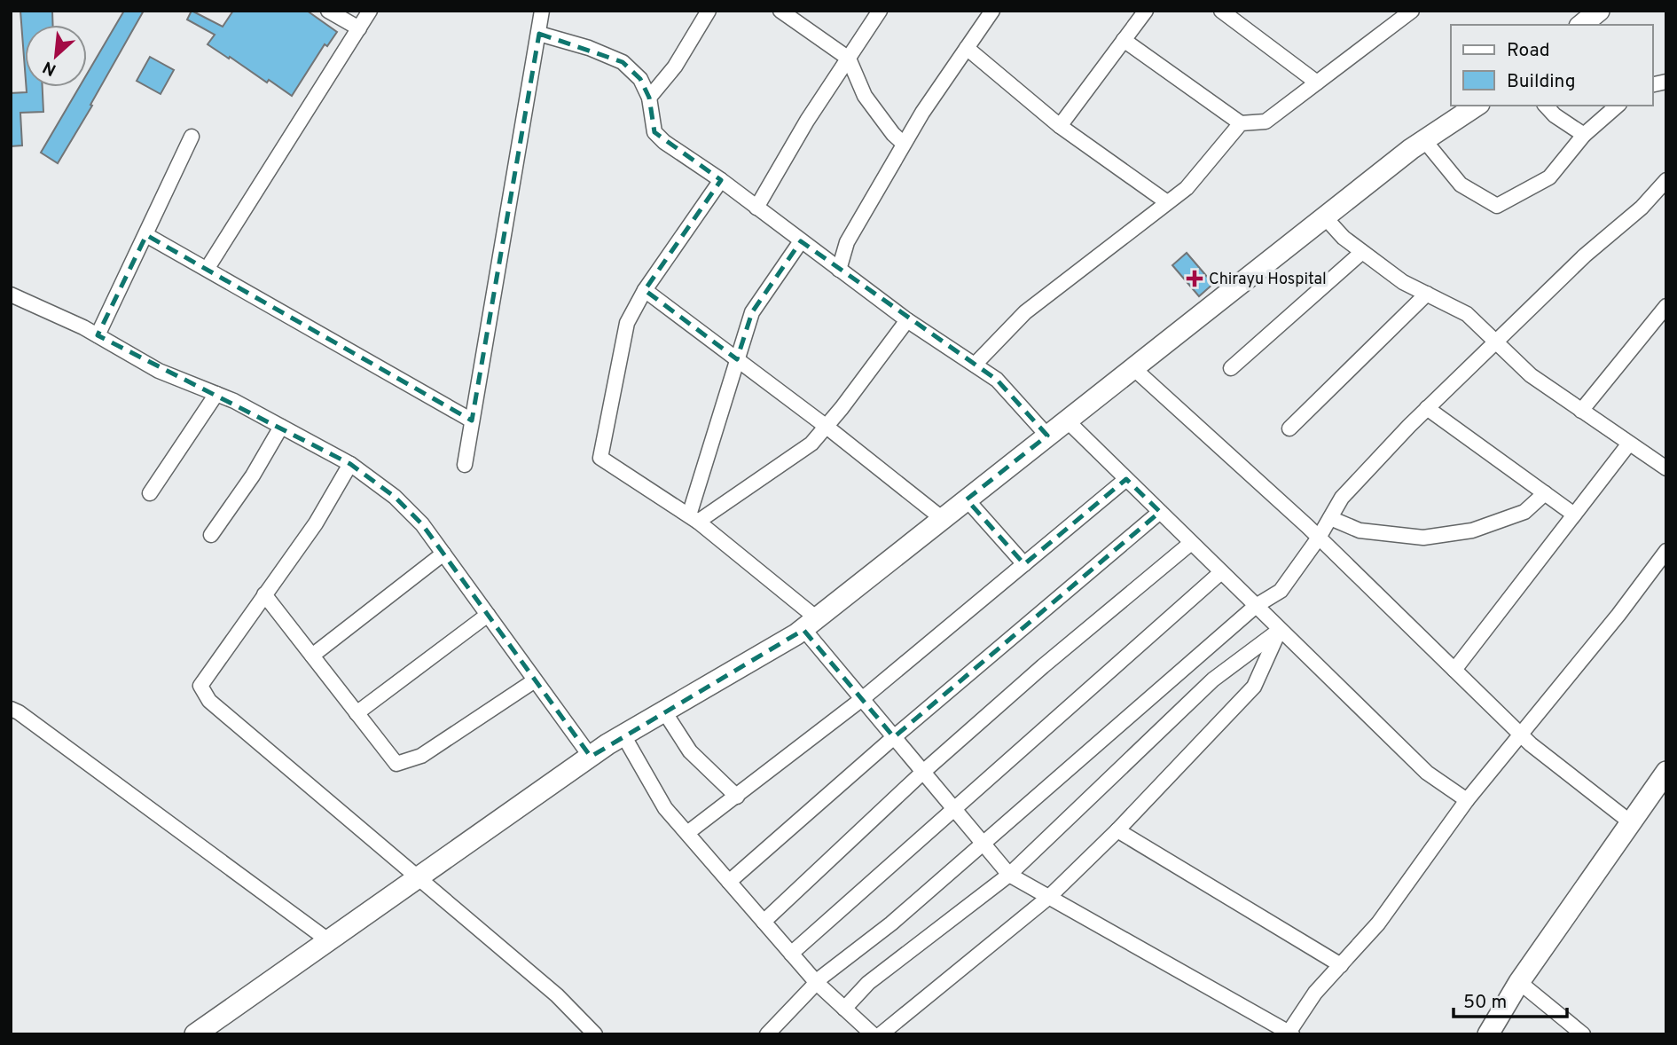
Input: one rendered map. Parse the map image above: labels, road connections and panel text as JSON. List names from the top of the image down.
{
  "places": {
    "health": ["Chirayu Hospital"]
  },
  "legend": ["Road", "Building"],
  "scale_bar": "50 m",
  "north": "bottom left"
}
